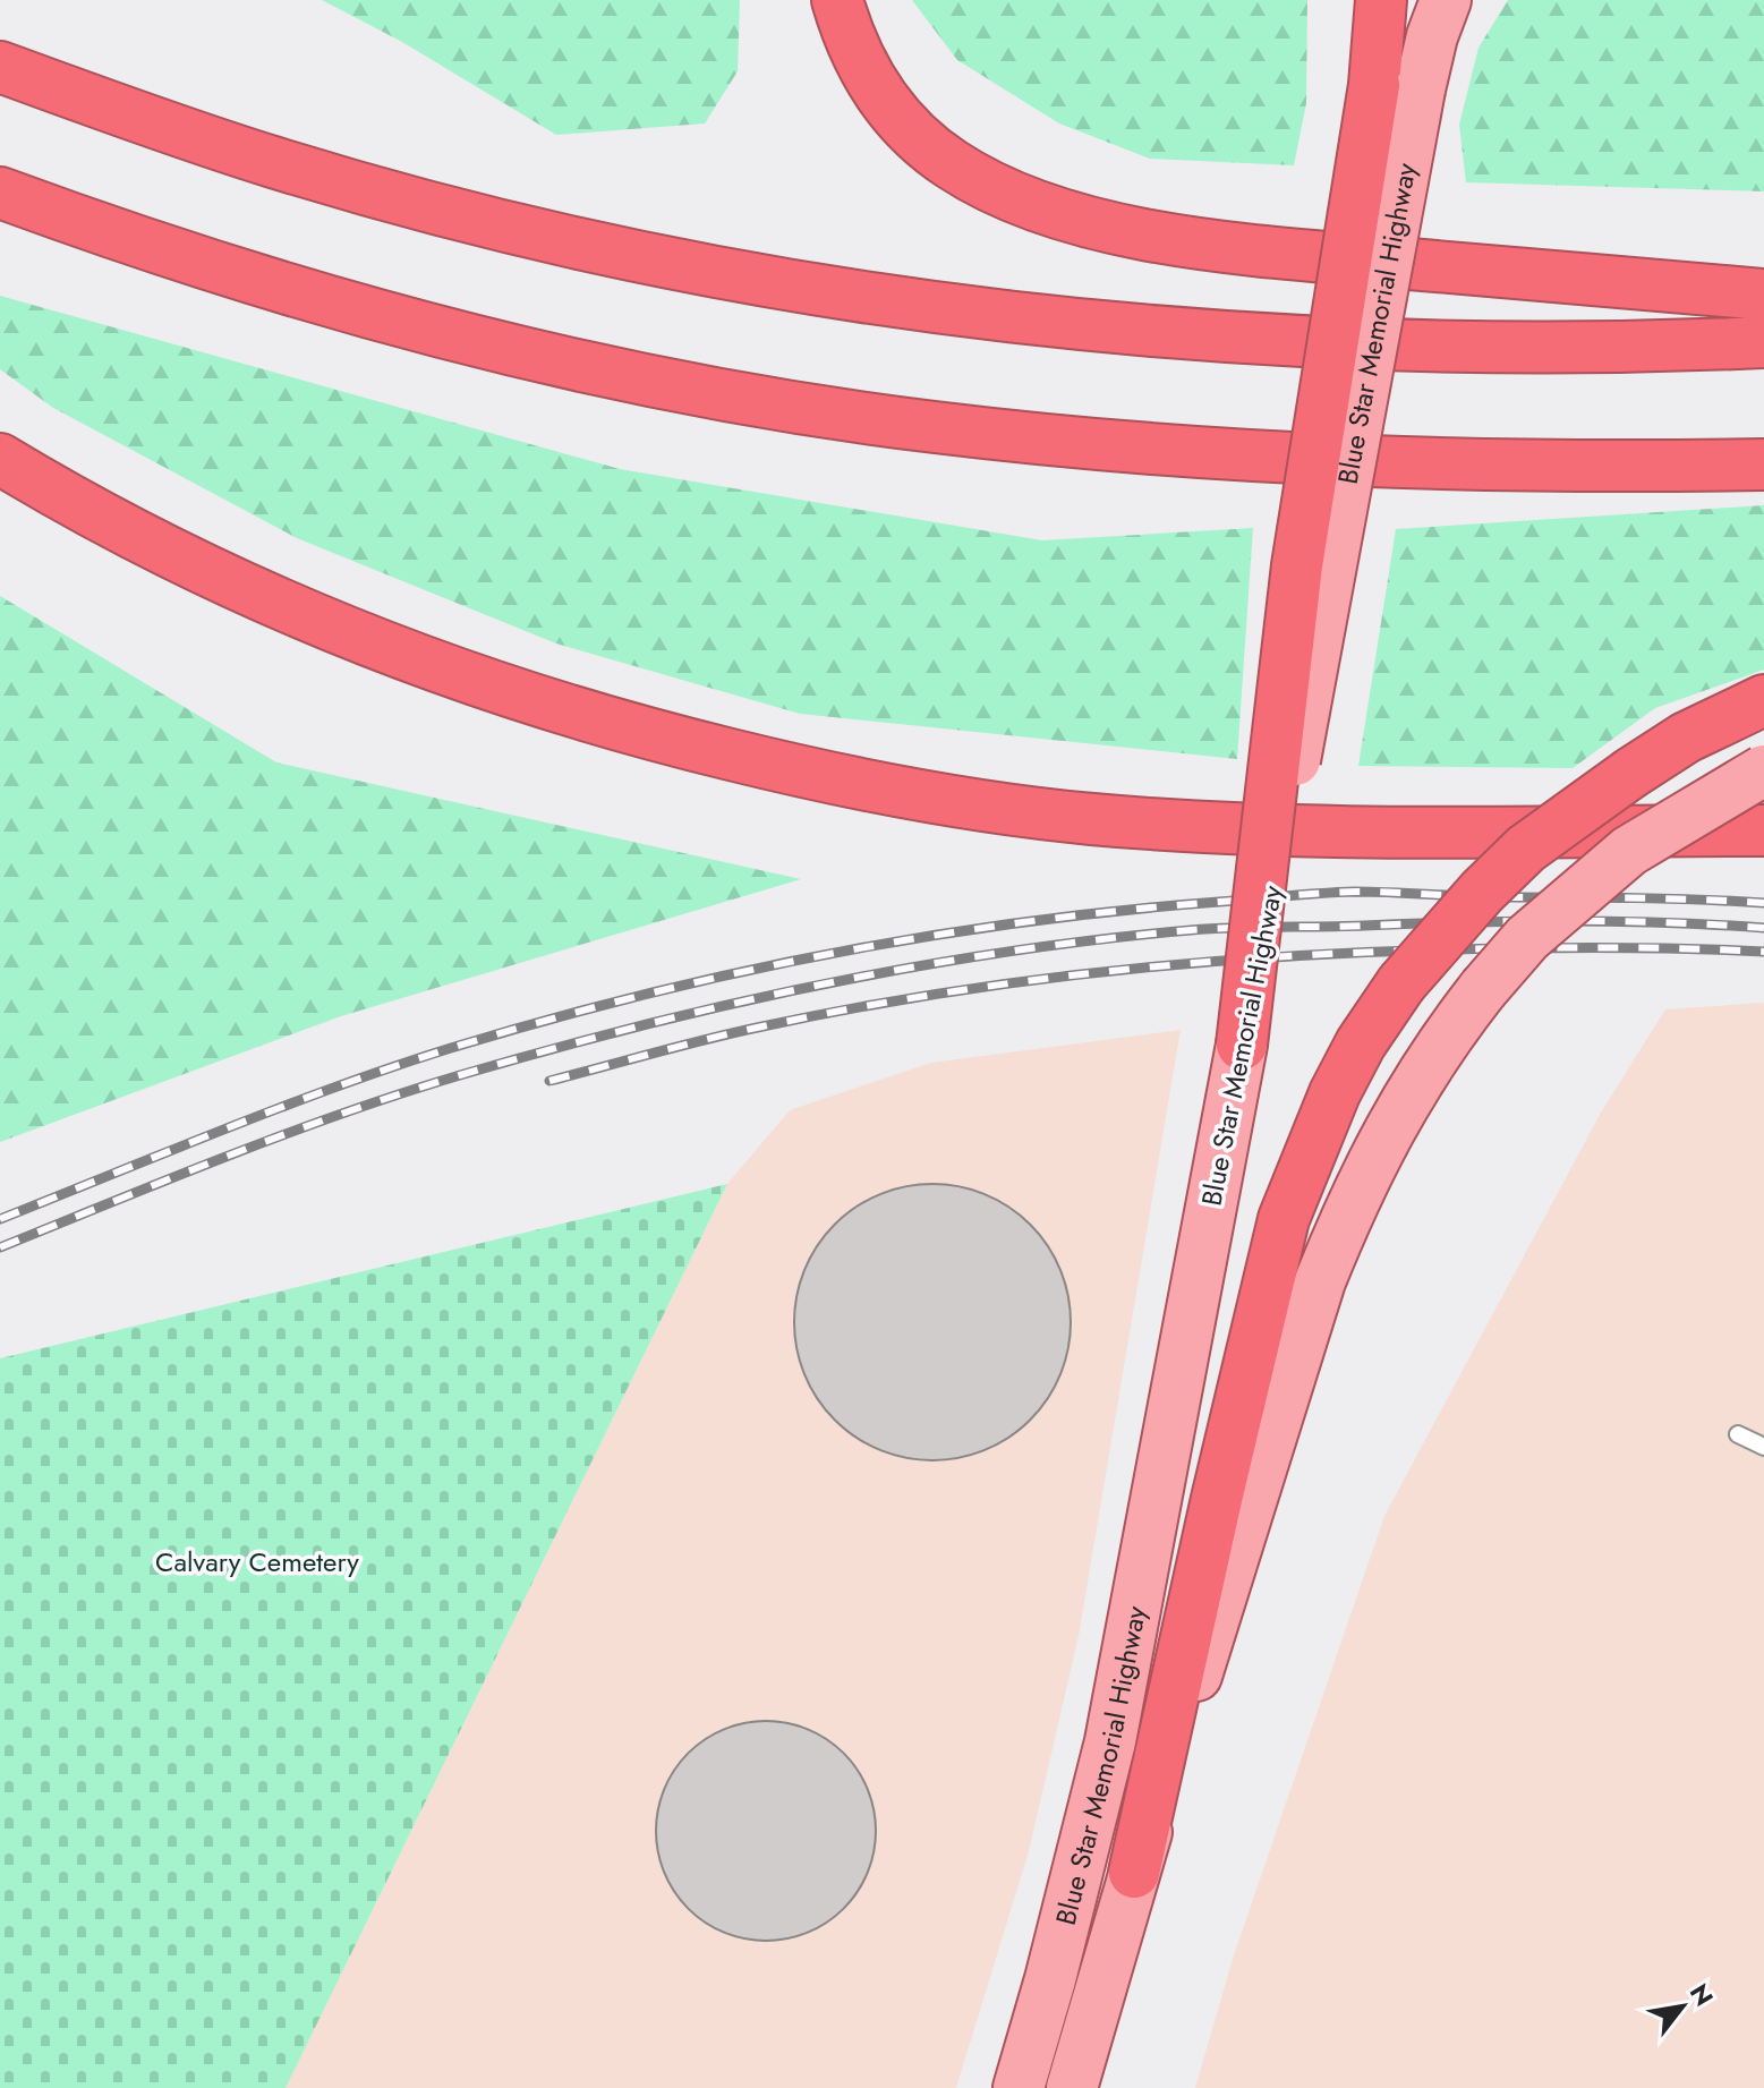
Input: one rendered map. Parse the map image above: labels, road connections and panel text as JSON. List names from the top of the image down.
{
  "streets": {
    "main road": ["Blue Star Memorial Highway"]
  },
  "parks": ["Calvary Cemetery"],
  "north": "top right"
}
